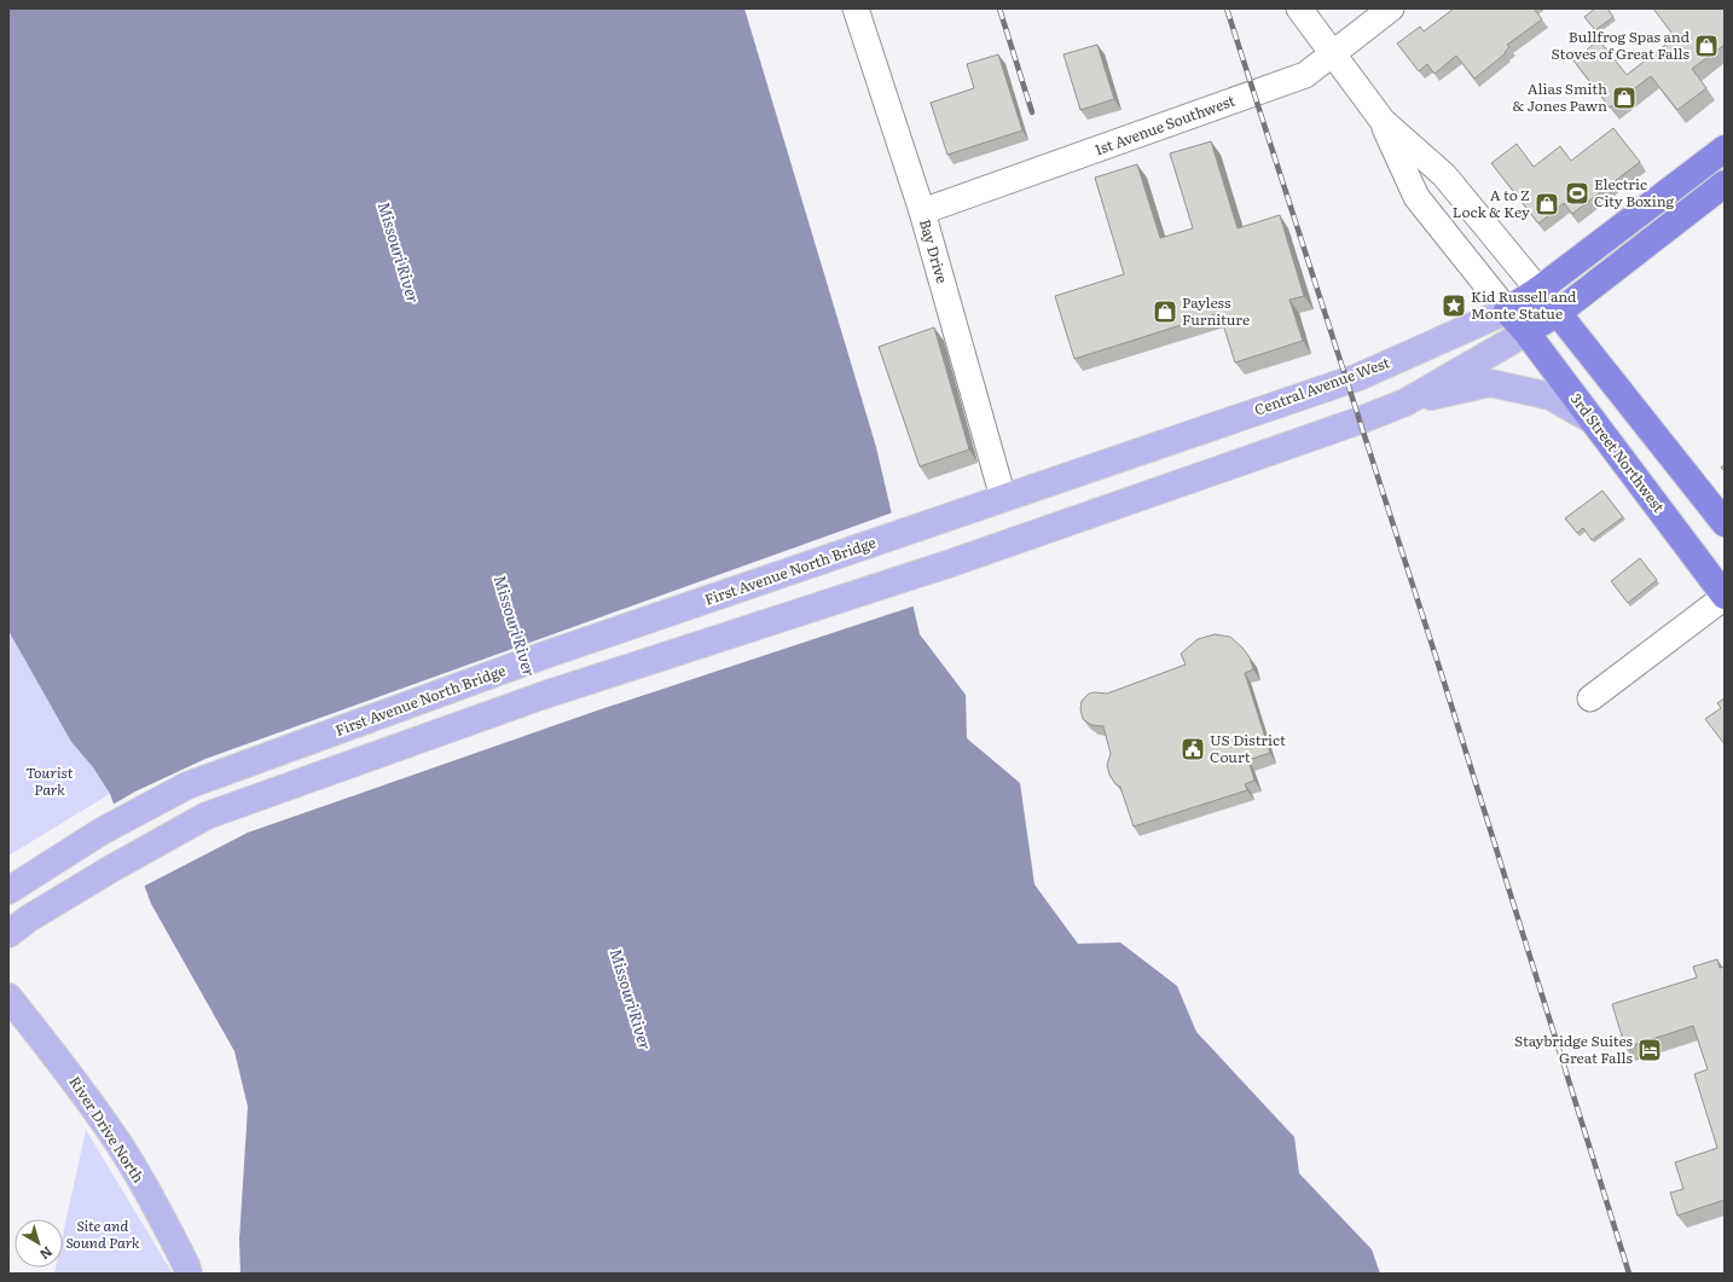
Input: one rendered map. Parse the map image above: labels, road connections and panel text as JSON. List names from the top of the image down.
{
  "streets": {
    "highway": ["Central Avenue West", "3rd Street Northwest"],
    "main road": ["First Avenue North Bridge", "River Drive North"],
    "street": ["1st Avenue Southwest", "Bay Drive"]
  },
  "crossings": [
    ["1st Avenue Southwest", "Bay Drive"],
    ["Bay Drive", "Central Avenue West"],
    ["Central Avenue West", "3rd Street Northwest"],
    ["Central Avenue West", "First Avenue North Bridge"]
  ],
  "water": ["Missouri River"],
  "parks": ["Tourist Park", "Site and Sound Park"],
  "places": {
    "shop": [
      "Bullfrog Spas and Stoves of Great Falls",
      "Alias Smith & Jones Pawn",
      "A to Z Lock & Key",
      "Payless Furniture"
    ],
    "sports": ["Electric City Boxing"],
    "place": ["Kid Russell and Monte Statue"],
    "public building": ["US District Court"],
    "hotel": ["Staybridge Suites Great Falls"]
  },
  "north": "bottom right"
}
